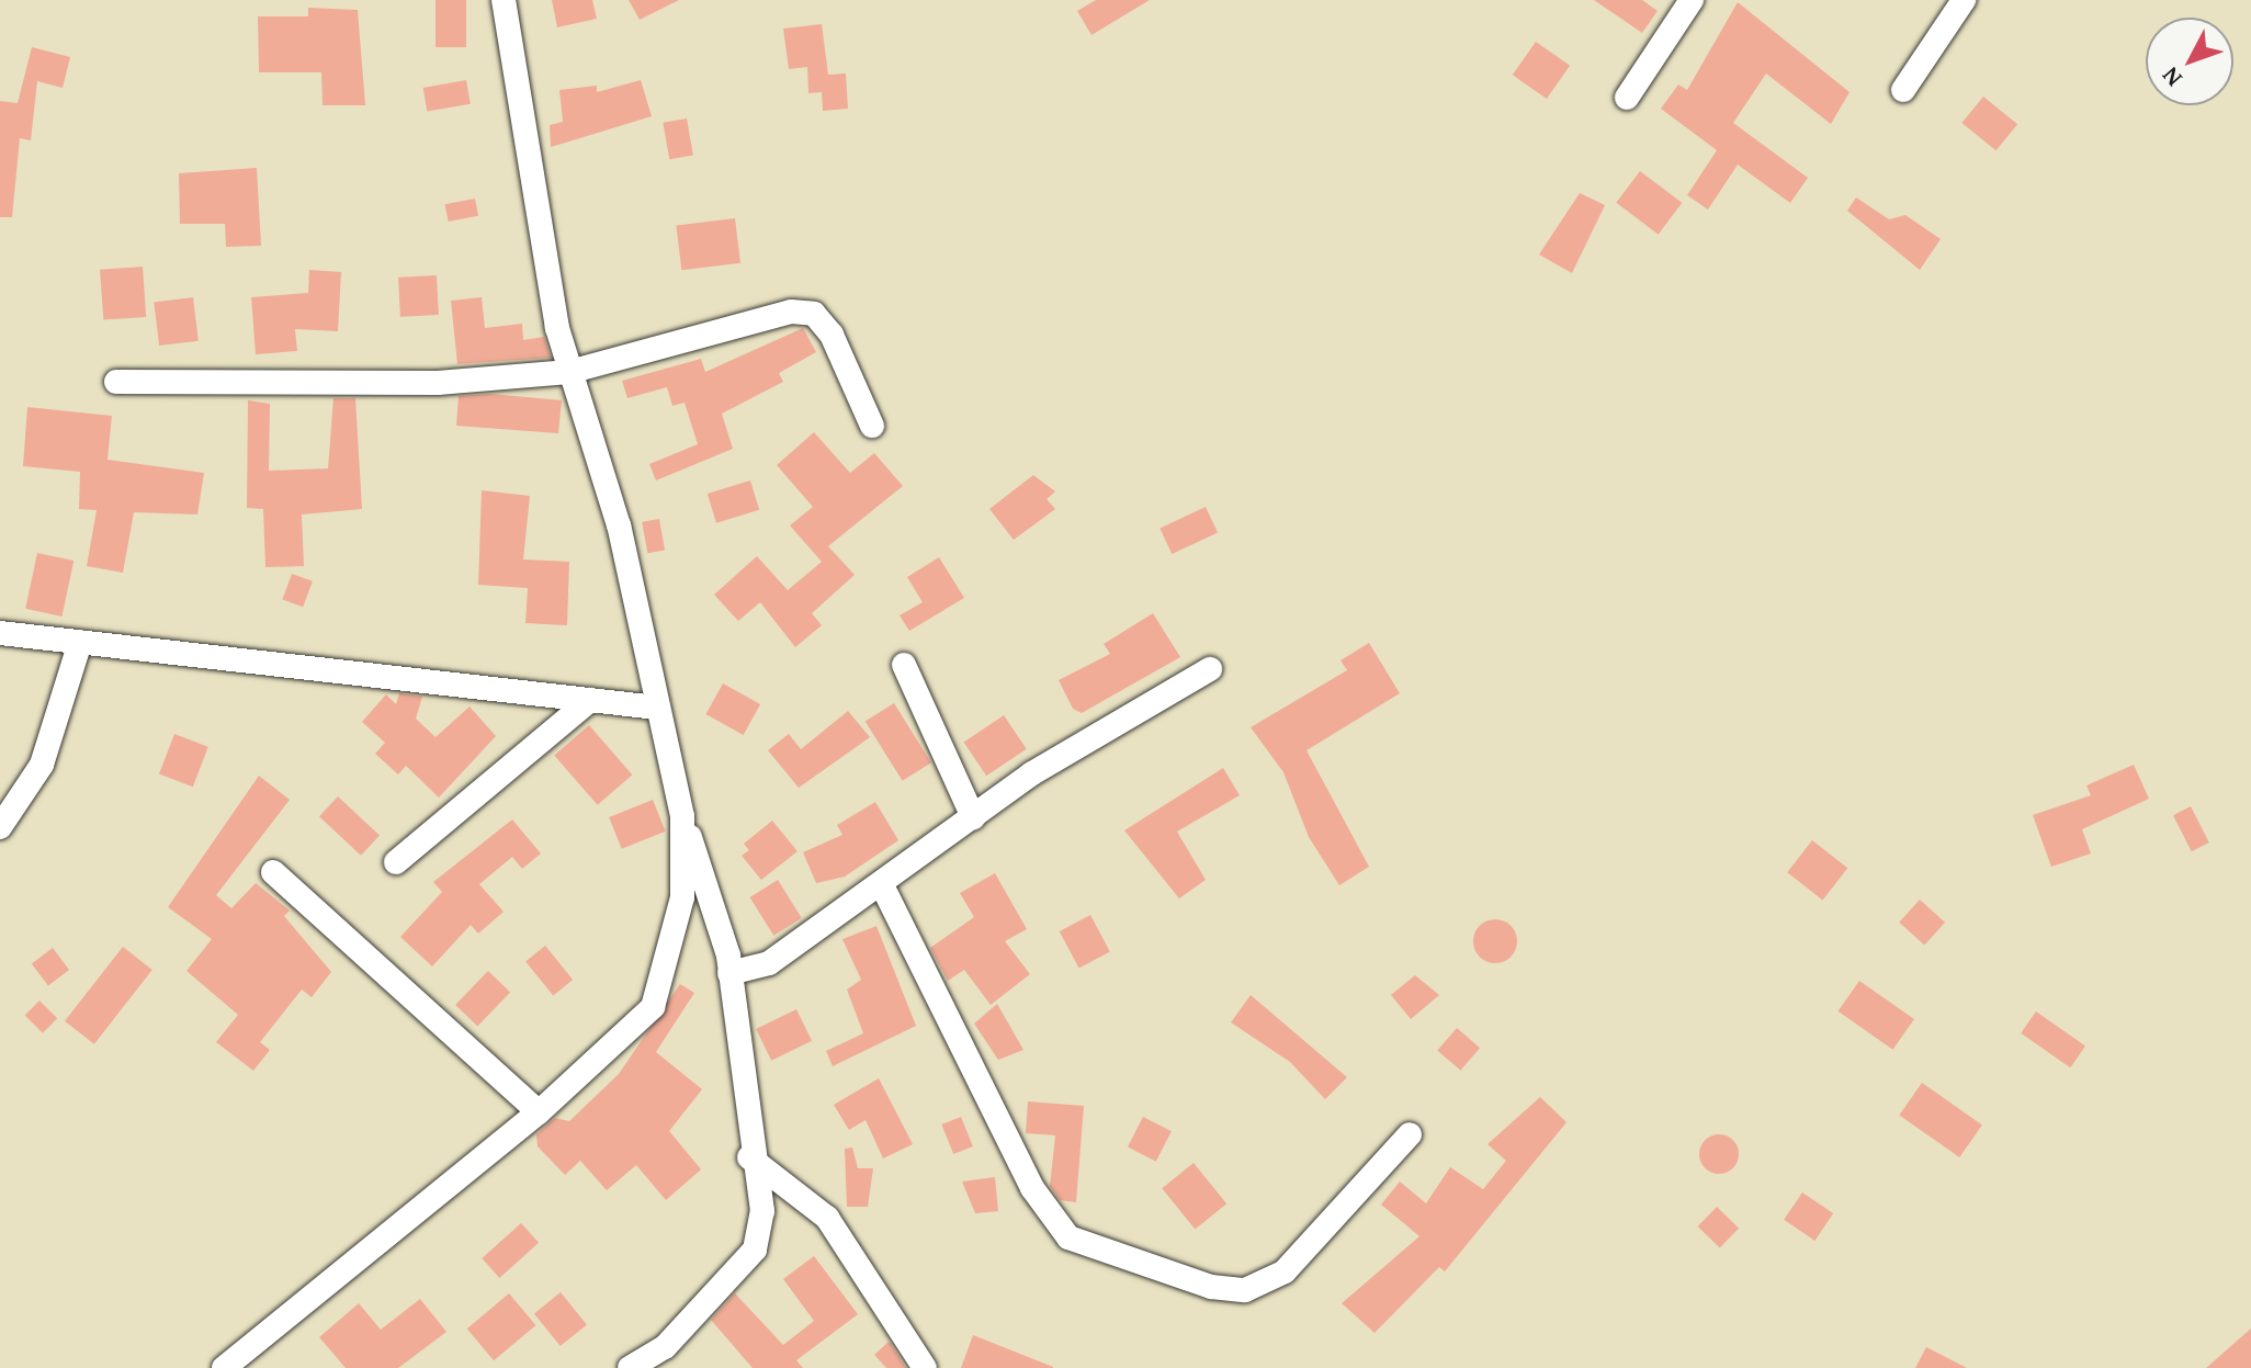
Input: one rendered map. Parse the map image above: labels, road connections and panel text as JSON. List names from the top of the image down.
{
  "north": "bottom left"
}
